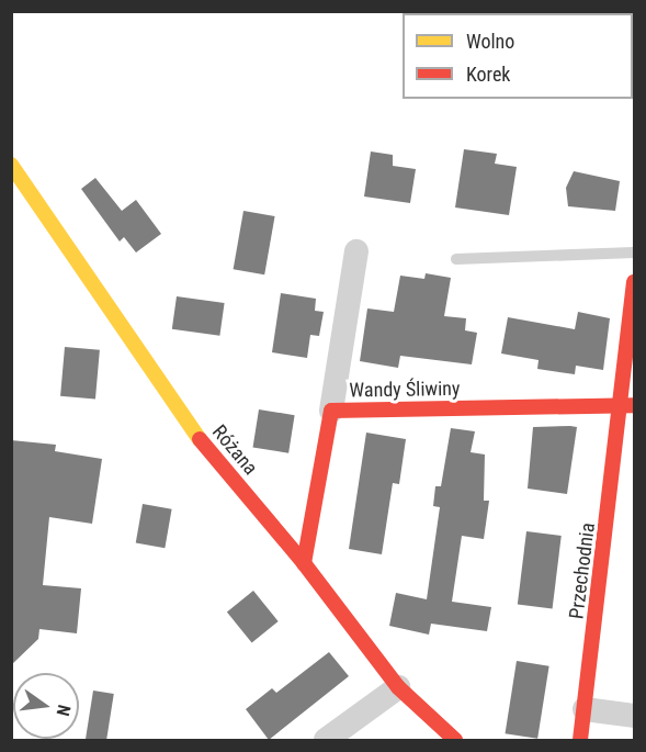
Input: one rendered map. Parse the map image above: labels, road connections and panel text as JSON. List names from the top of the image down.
{
  "streets": {
    "street": ["Wandy Śliwiny", "Różana", "Przechodnia"]
  },
  "crossings": [
    ["Wandy Śliwiny", "Różana"],
    ["Wandy Śliwiny", "Przechodnia"]
  ],
  "legend": ["Wolno", "Korek"],
  "north": "right"
}
